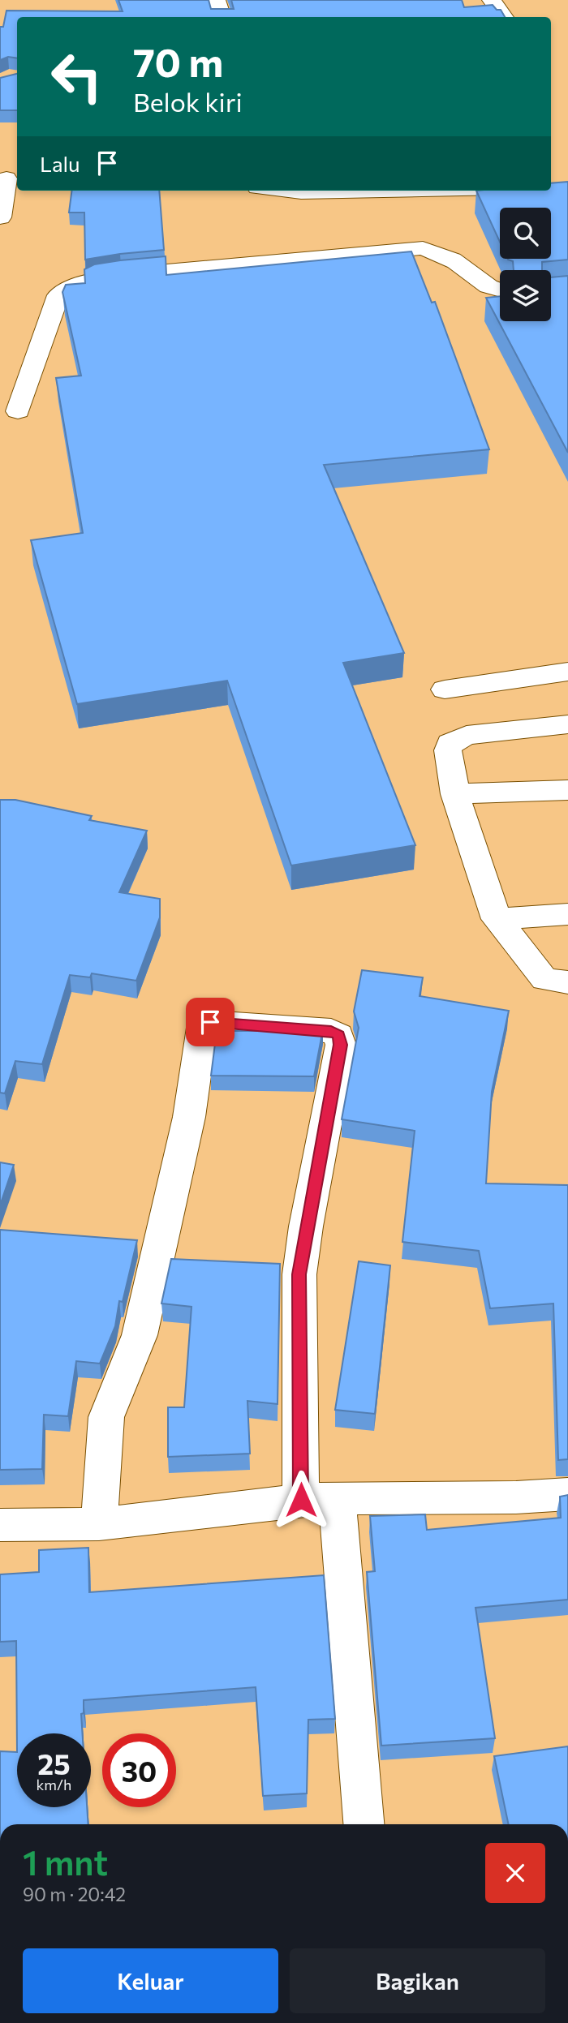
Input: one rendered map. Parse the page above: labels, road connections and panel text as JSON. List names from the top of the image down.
{
  "page": {
    "turn": ["70 m", "Belok kiri"],
    "then": "Lalu",
    "speed": "25 km/h",
    "limit": "30",
    "heading": ["1 mnt", "90 m · 20:42"],
    "buttons": ["Keluar", "Bagikan"]
  }
}
